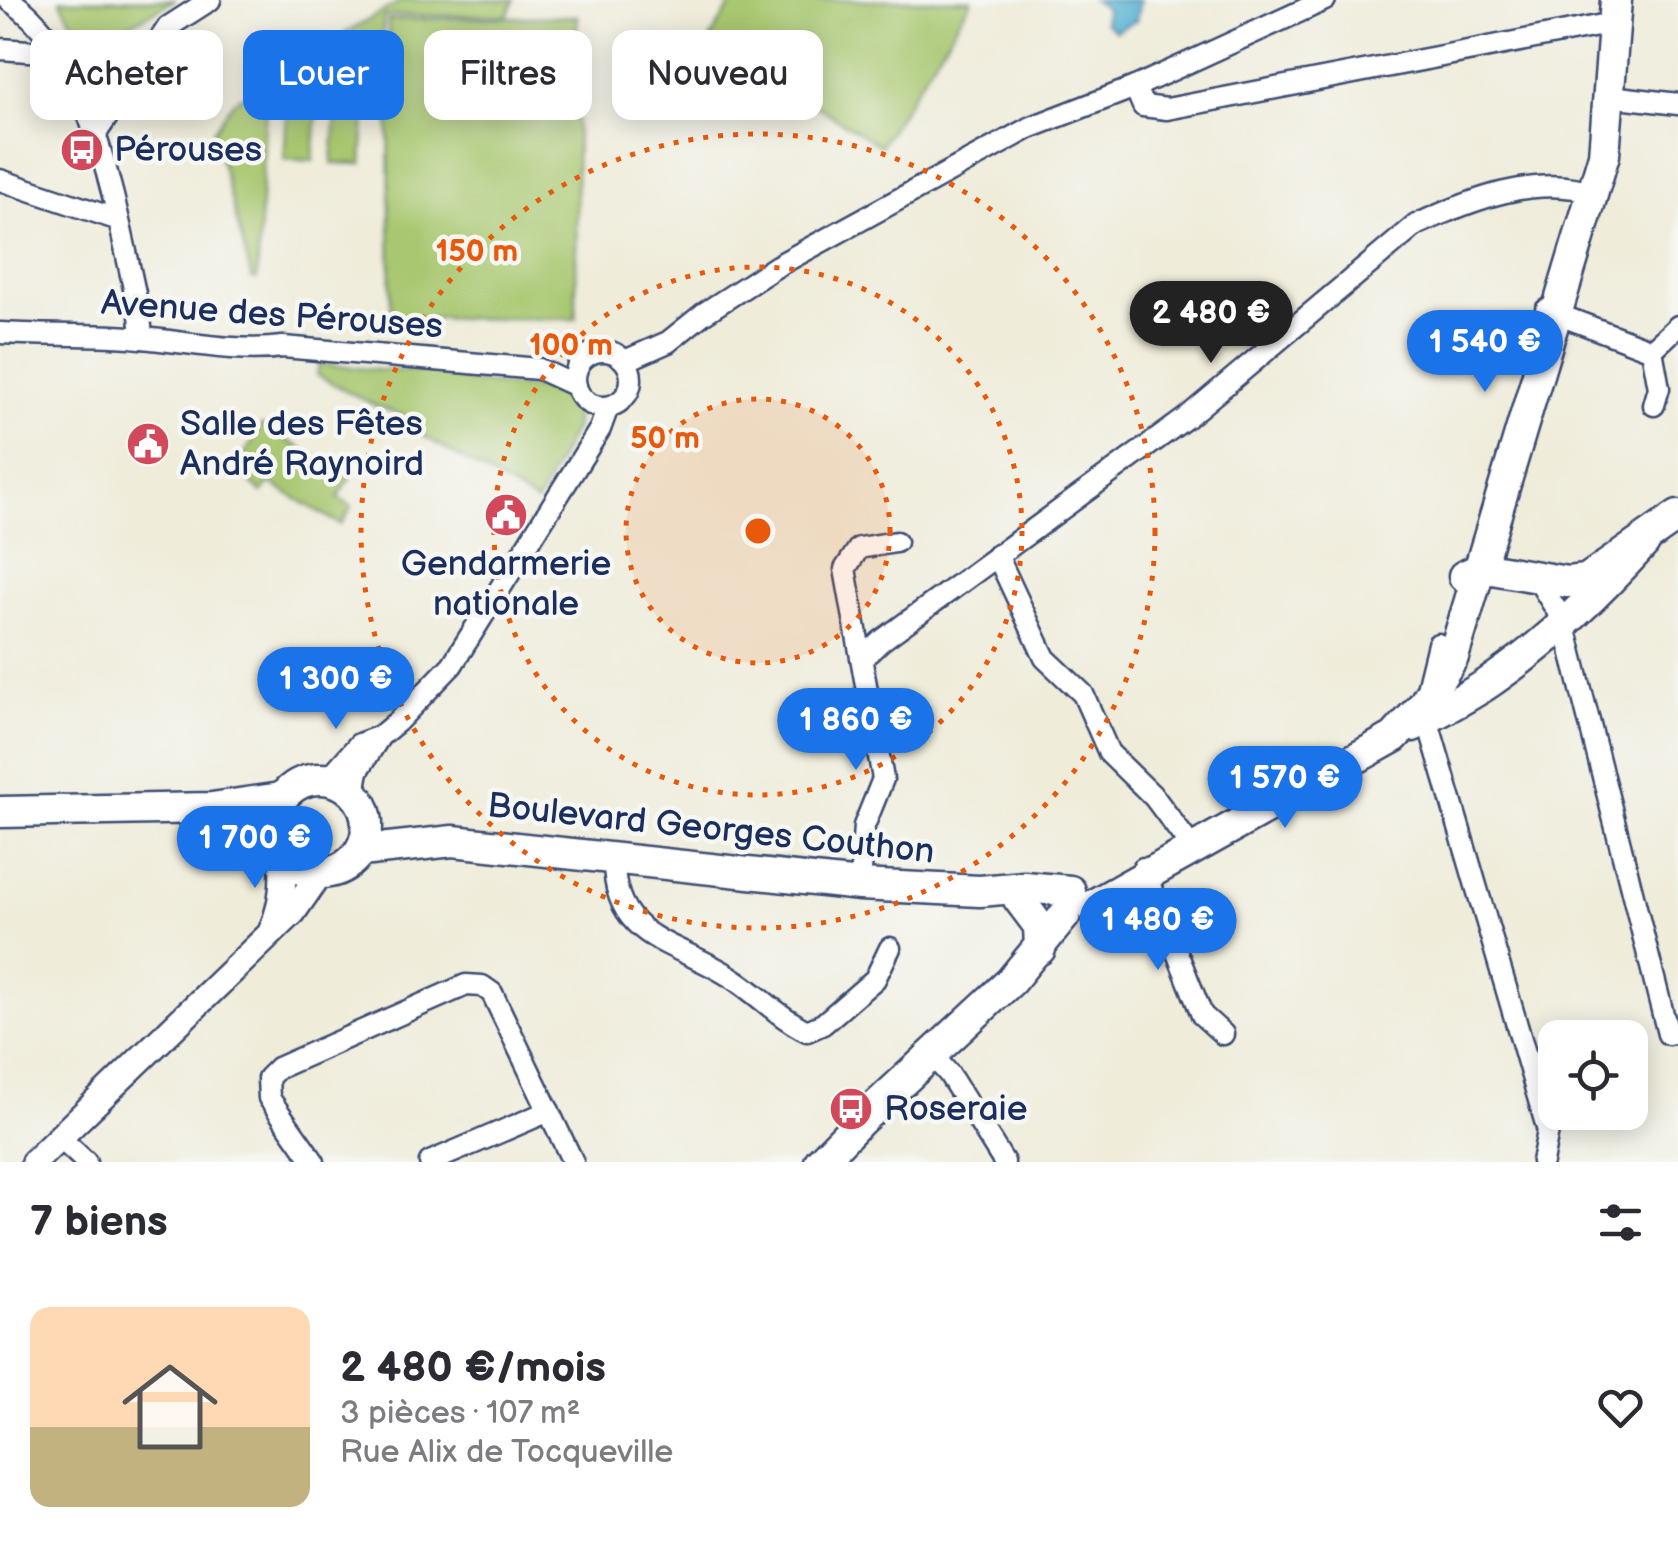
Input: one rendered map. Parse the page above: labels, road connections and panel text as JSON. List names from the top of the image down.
{
  "streets": {
    "main road": ["Boulevard Georges Couthon"],
    "street": ["Avenue des Pérouses"]
  },
  "places": {
    "bus stop": ["Pérouses", "Roseraie"],
    "public building": ["Salle des Fêtes André Raynoird", "Gendarmerie nationale"]
  },
  "page": {
    "chip": [
      "Acheter",
      "Louer",
      "Filtres",
      "Nouveau"
    ],
    "price": [
      "2 480 €",
      "1 540 €",
      "1 300 €",
      "1 860 €",
      "1 570 €",
      "1 700 €",
      "1 480 €"
    ],
    "heading": "7 biens",
    "list": [
      {
        "name": "2 480 €/mois",
        "note": "3 pièces · 107 m² · Rue Alix de Tocqueville"
      }
    ]
  },
  "rings": ["150 m", "100 m", "50 m"]
}
